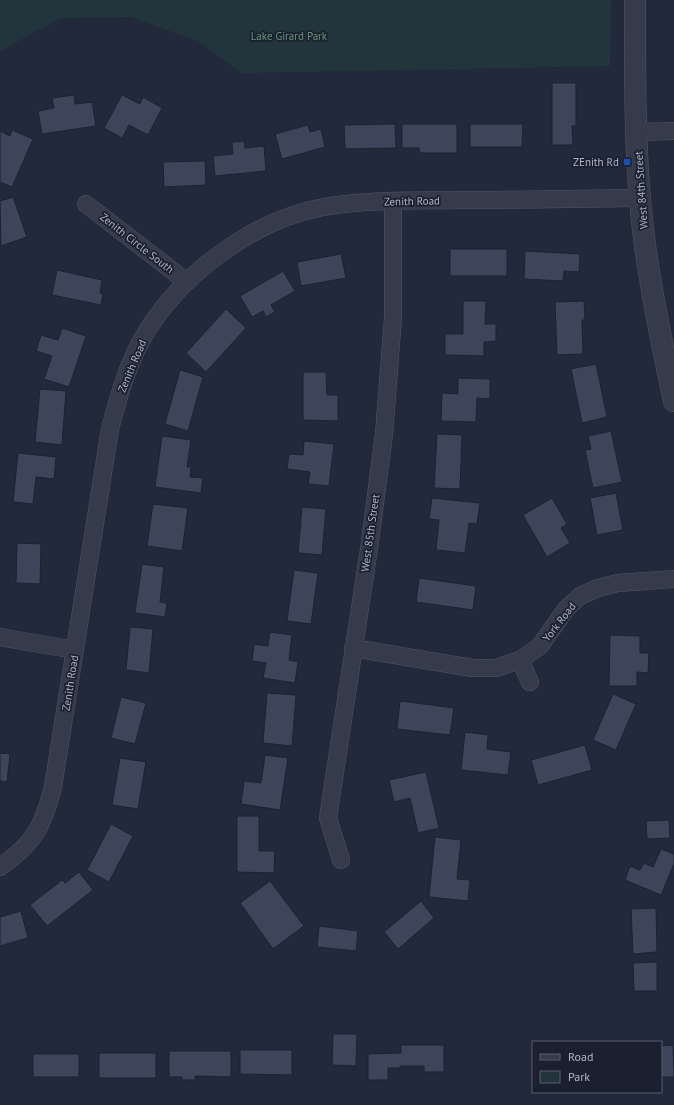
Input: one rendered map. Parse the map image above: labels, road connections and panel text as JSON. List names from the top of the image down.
{
  "streets": {
    "street": [
      "West 84th Street",
      "Zenith Road",
      "Zenith Circle South",
      "West 85th Street",
      "York Road"
    ]
  },
  "crossings": [
    ["West 84th Street", "Zenith Road"],
    ["Zenith Road", "Zenith Circle South"],
    ["Zenith Road", "West 85th Street"],
    ["West 85th Street", "York Road"]
  ],
  "parks": ["Lake Girard Park"],
  "places": {
    "transit": ["ZEnith Rd"]
  },
  "legend": ["Road", "Park"]
}
